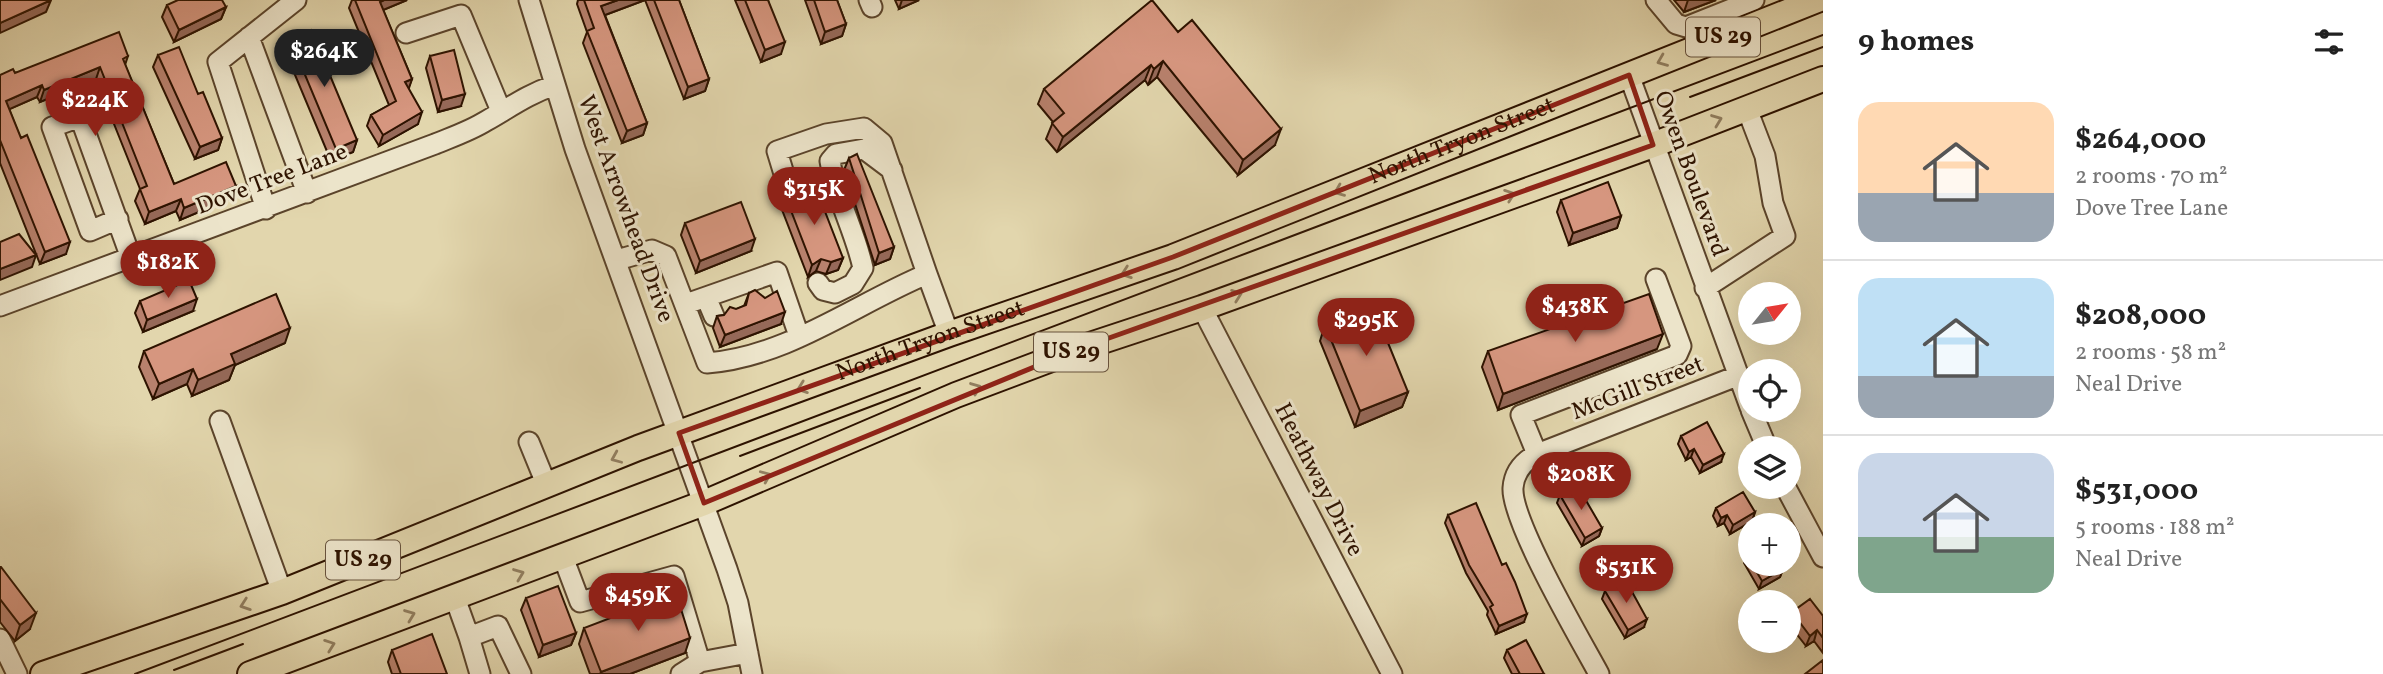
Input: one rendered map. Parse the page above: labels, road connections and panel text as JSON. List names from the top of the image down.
{
  "streets": {
    "main road": ["US 29", "North Tryon Street"],
    "street": [
      "Owen Boulevard",
      "Dove Tree Lane",
      "West Arrowhead Drive",
      "McGill Street",
      "Heathway Drive"
    ]
  },
  "crossings": [
    ["US 29", "Owen Boulevard"],
    ["US 29", "West Arrowhead Drive"],
    ["US 29", "Heathway Drive"],
    ["North Tryon Street", "Owen Boulevard"],
    ["North Tryon Street", "West Arrowhead Drive"],
    ["Owen Boulevard", "McGill Street"],
    ["Dove Tree Lane", "West Arrowhead Drive"]
  ],
  "north": "top right",
  "page": {
    "heading": "9 homes",
    "price": [
      "$264K",
      "$224K",
      "$315K",
      "$182K",
      "$438K",
      "$295K",
      "$208K",
      "$531K",
      "$459K"
    ],
    "list": [
      {
        "name": "$264,000",
        "note": "2 rooms · 70 m² · Dove Tree Lane"
      },
      {
        "name": "$208,000",
        "note": "2 rooms · 58 m² · Neal Drive"
      },
      {
        "name": "$531,000",
        "note": "5 rooms · 188 m² · Neal Drive"
      }
    ],
    "map_buttons": ["+", "−"]
  }
}
